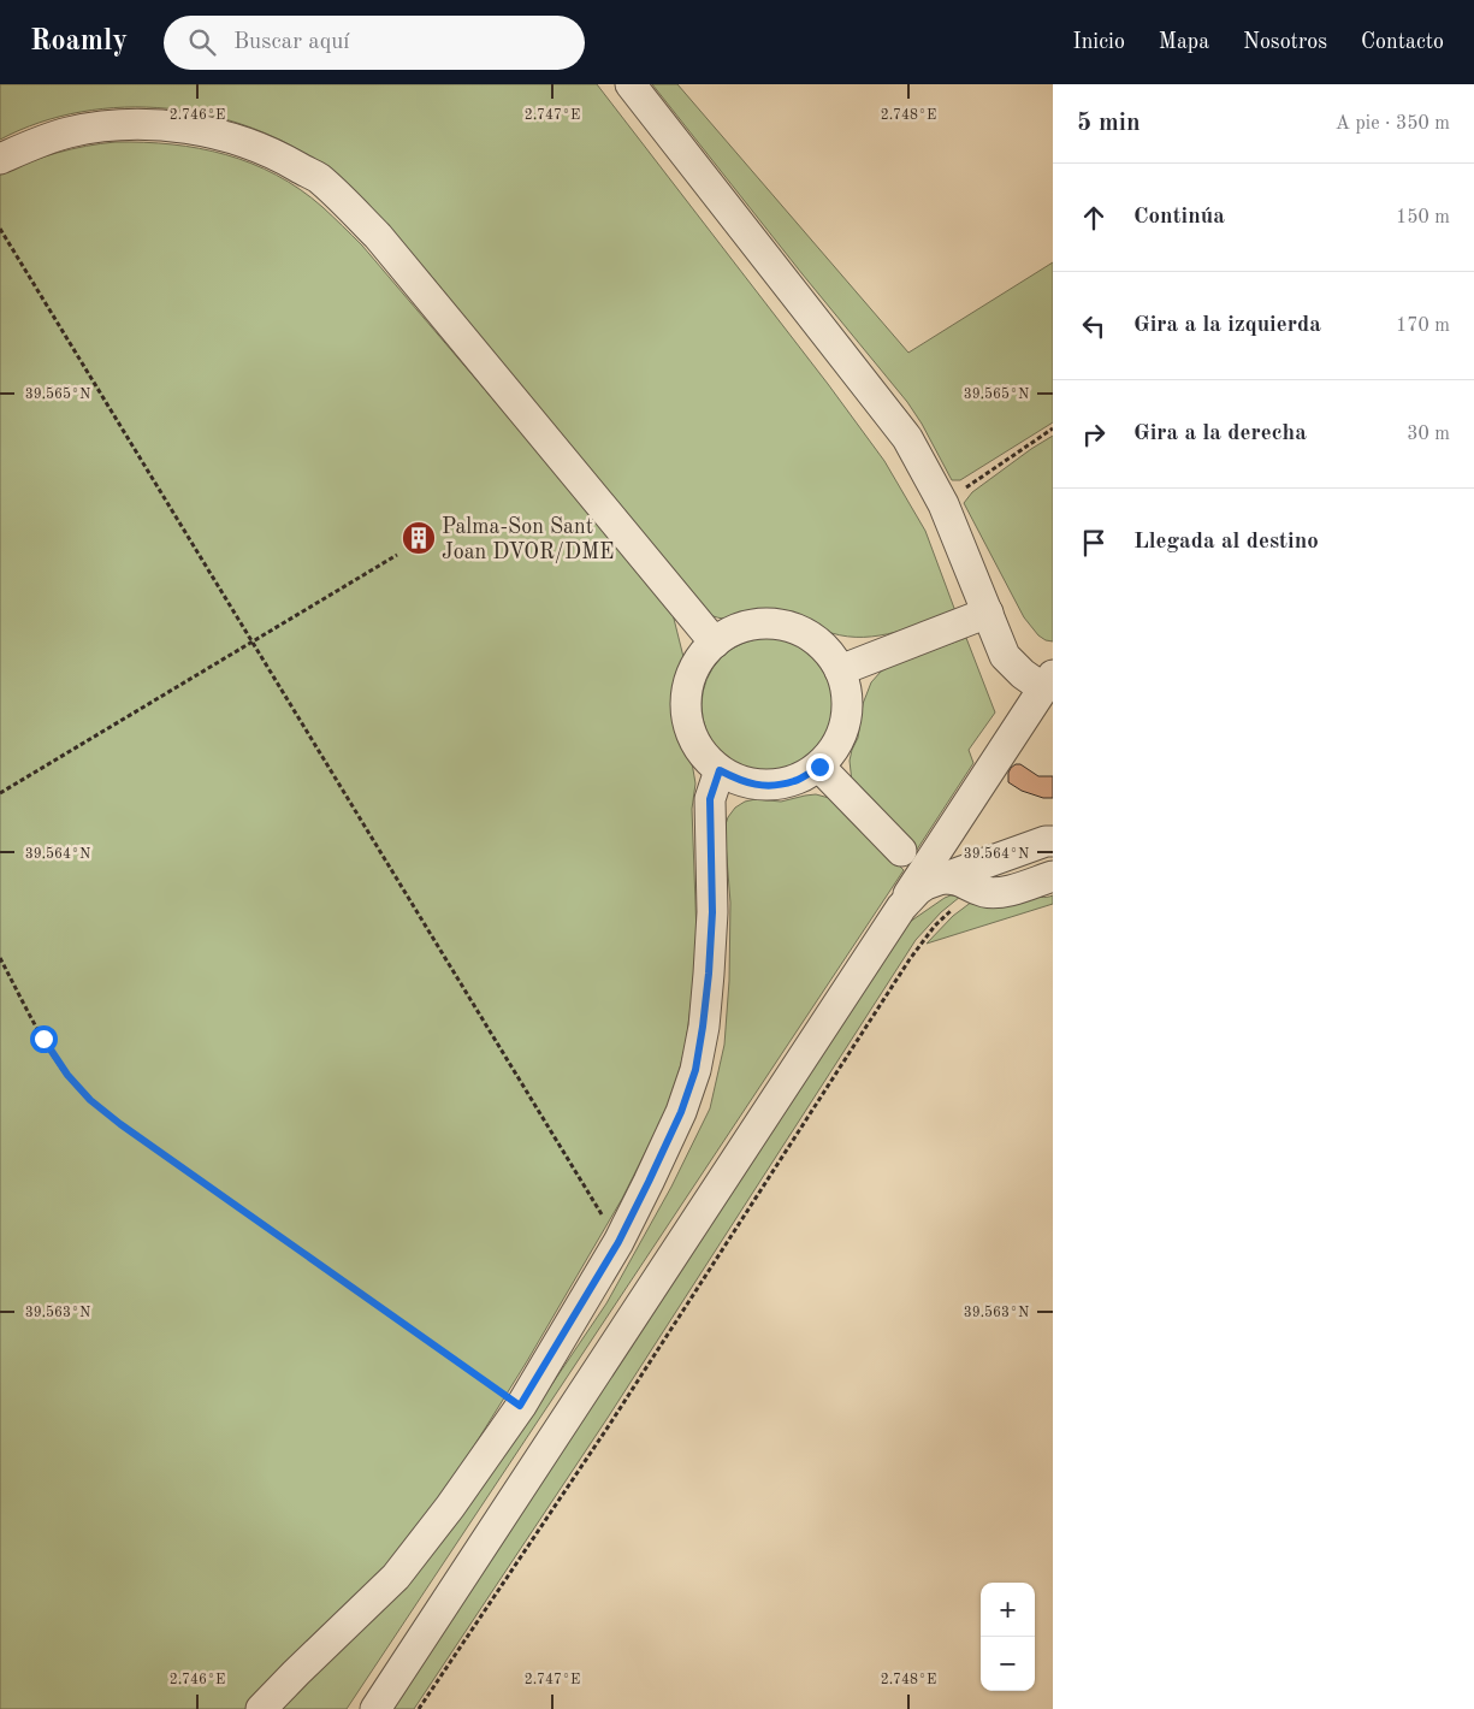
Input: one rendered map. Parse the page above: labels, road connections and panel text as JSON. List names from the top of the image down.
{
  "places": {
    "building": ["Palma-Son Sant Joan DVOR/DME"]
  },
  "page": {
    "header": "Roamly",
    "search": "Buscar aquí",
    "nav": [
      "Inicio",
      "Mapa",
      "Nosotros",
      "Contacto"
    ],
    "heading": ["5 min", "A pie · 350 m"],
    "list": [
      ["Continúa", "150 m"],
      ["Gira a la izquierda", "170 m"],
      ["Gira a la derecha", "30 m"],
      "Llegada al destino"
    ],
    "map_buttons": ["+", "−"]
  },
  "coordinates": [
    "2.746°E",
    "2.747°E",
    "2.748°E",
    "39.565°N",
    "39.564°N",
    "39.563°N"
  ]
}
